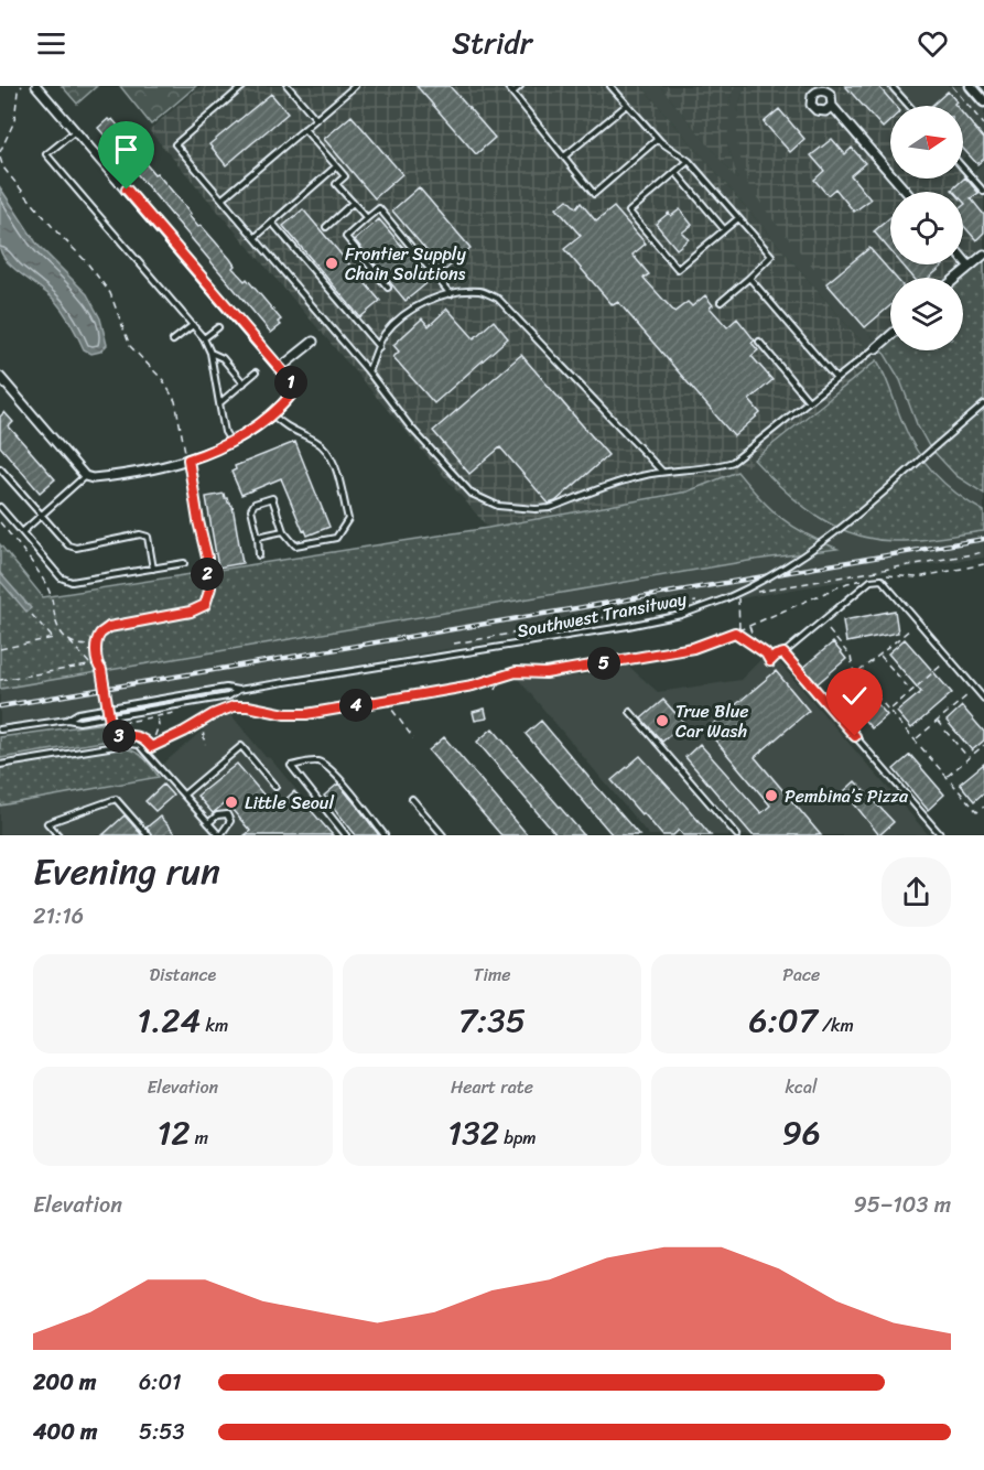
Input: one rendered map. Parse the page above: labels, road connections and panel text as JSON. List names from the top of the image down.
{
  "streets": {
    "lane": ["Southwest Transitway"]
  },
  "places": [
    "Frontier Supply Chain Solutions",
    "True Blue Car Wash",
    "Pembina’s Pizza",
    "Little Seoul"
  ],
  "north": "right",
  "page": {
    "header": "Stridr",
    "pins": [
      "1",
      "2",
      "5",
      "4",
      "3"
    ],
    "heading": ["Evening run", "21:16"],
    "stats": [
      ["Distance", "1.24 km"],
      ["Time", "7:35"],
      ["Pace", "6:07 /km"],
      ["Elevation", "12 m"],
      ["Heart rate", "132 bpm"],
      ["kcal", "96"]
    ],
    "chart": ["Elevation", "95–103 m"],
    "list": [
      {
        "name": "200 m",
        "note": "6:01"
      },
      {
        "name": "400 m",
        "note": "5:53"
      }
    ]
  }
}
